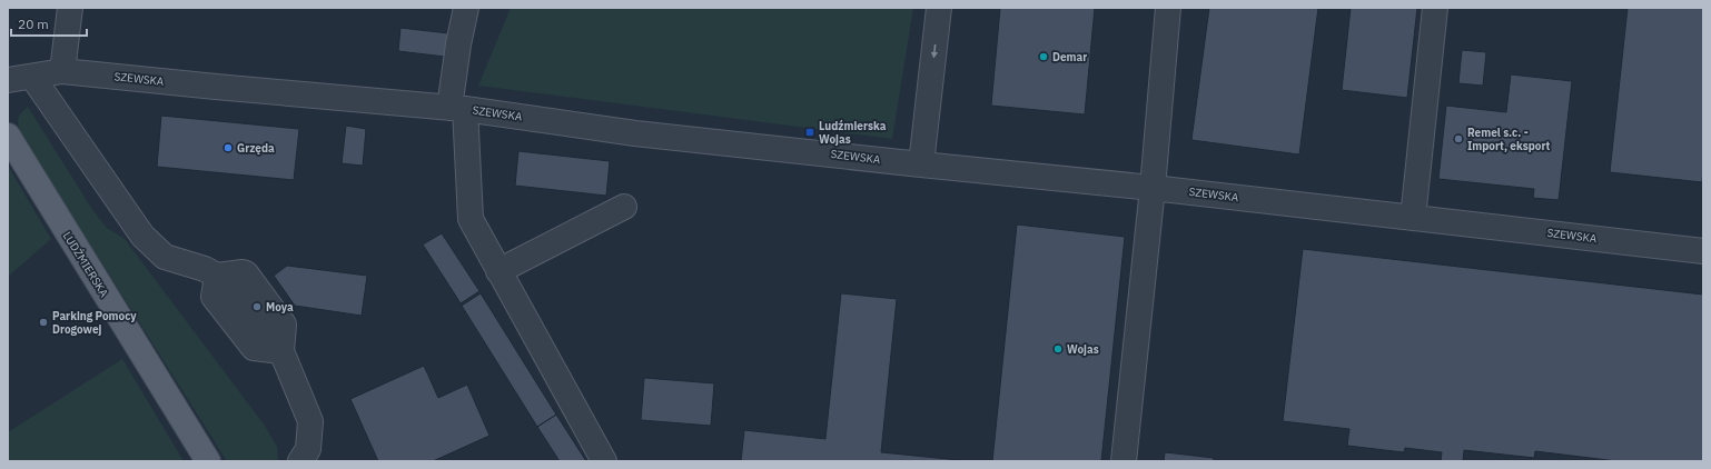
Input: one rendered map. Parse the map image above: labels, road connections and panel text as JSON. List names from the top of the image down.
{
  "streets": {
    "main road": ["LUDŹMIERSKA"],
    "lane": ["SZEWSKA"]
  },
  "places": {
    "other": [
      "Demar",
      "Remel s.c. - Import, eksport",
      "Grzęda",
      "Moya",
      "Parking Pomocy Drogowej",
      "Wojas"
    ],
    "transit": ["Ludźmierska Wojas"]
  },
  "scale_bar": "20 m"
}
